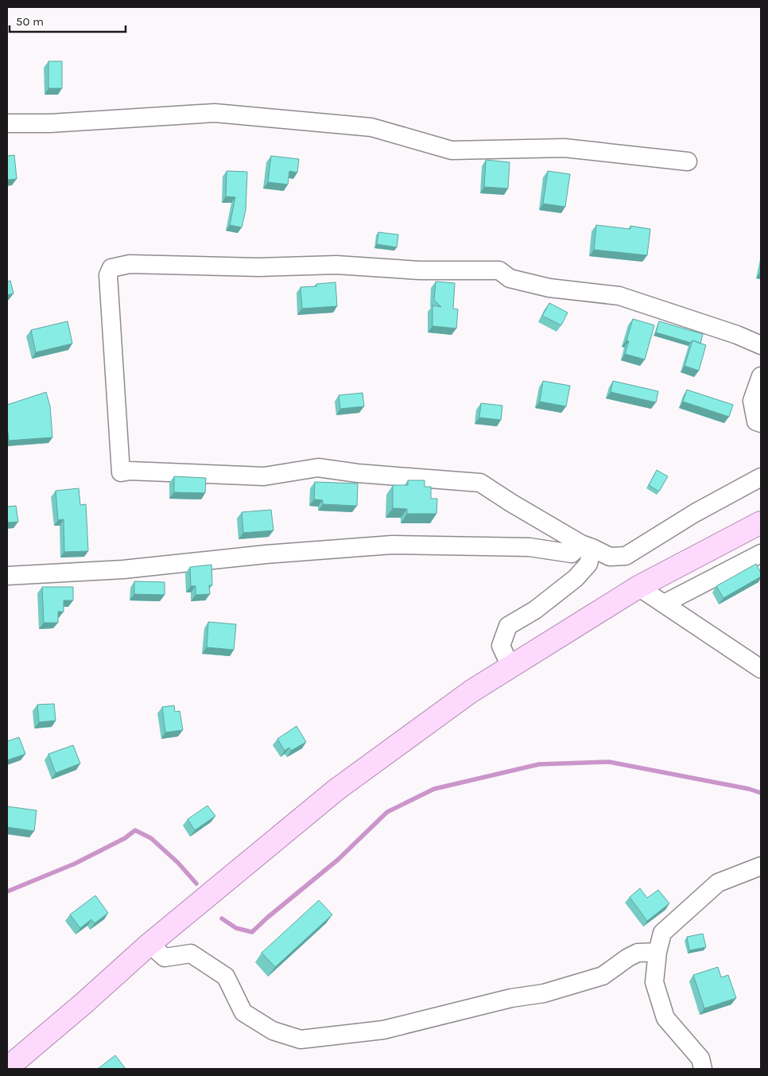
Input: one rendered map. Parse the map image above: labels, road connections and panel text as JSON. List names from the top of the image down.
{
  "scale_bar": "50 m"
}
